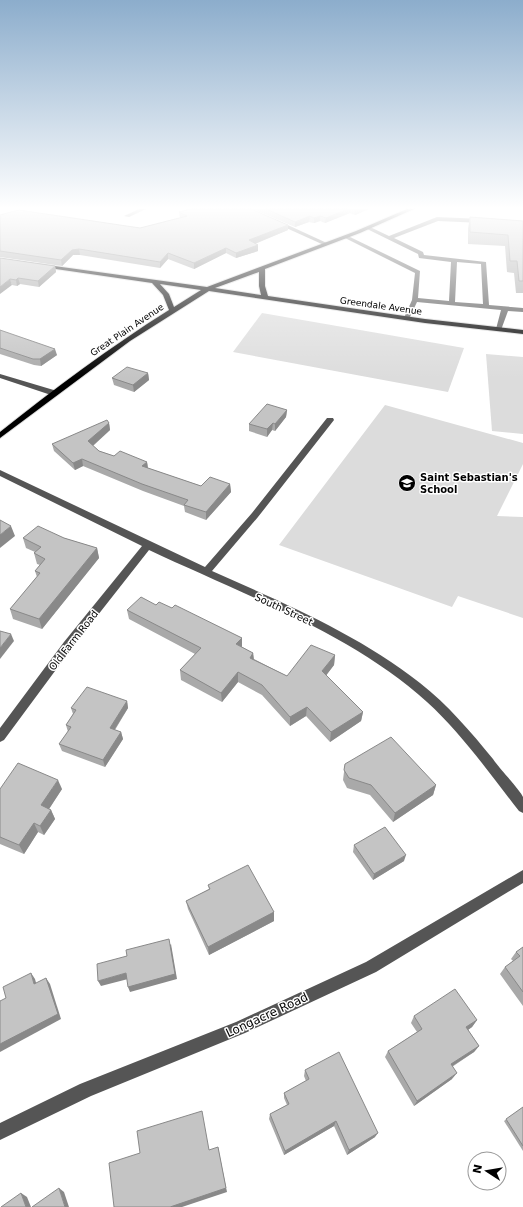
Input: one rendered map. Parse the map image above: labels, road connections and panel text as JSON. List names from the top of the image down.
{
  "streets": {
    "main road": ["Greendale Avenue", "Great Plain Avenue"],
    "street": ["South Street", "Old Farm Road", "Longacre Road"]
  },
  "crossings": [
    ["Greendale Avenue", "Great Plain Avenue"],
    ["South Street", "Old Farm Road"]
  ],
  "places": {
    "school or university": ["Saint Sebastian's School"]
  },
  "north": "left"
}
